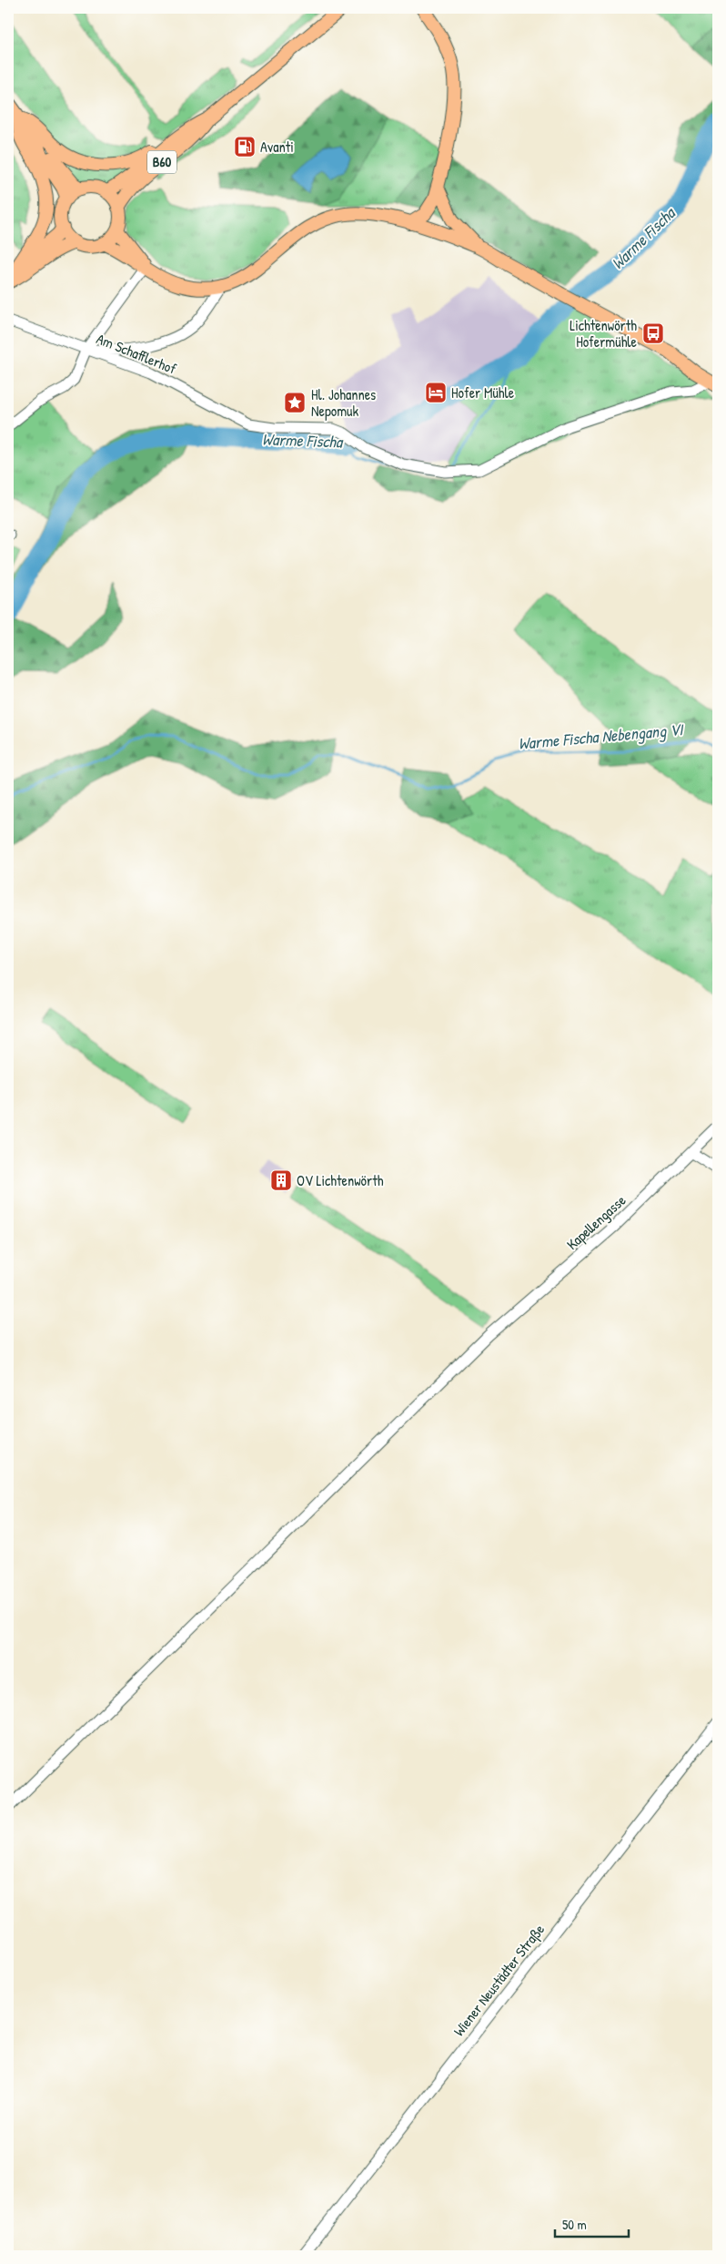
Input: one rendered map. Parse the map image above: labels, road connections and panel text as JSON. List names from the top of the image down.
{
  "streets": {
    "main road": ["B60"],
    "street": ["Am Schafflerhof", "Kapellengasse", "Wiener Neustädter Straße"]
  },
  "water": ["Warme Fischa", "Warme Fischa Nebengang VI"],
  "places": {
    "fuel station": ["Avanti"],
    "bus stop": ["Lichtenwörth Hofermühle"],
    "hotel": ["Hofer Mühle"],
    "place": ["Hl. Johannes Nepomuk"],
    "building": ["OV Lichtenwörth"]
  },
  "scale_bar": "50 m"
}
